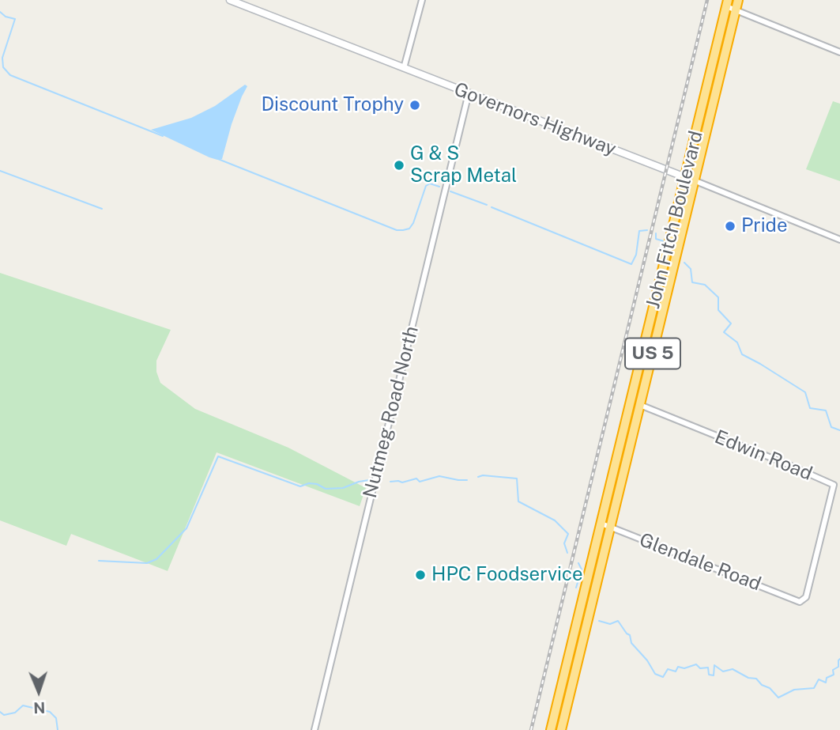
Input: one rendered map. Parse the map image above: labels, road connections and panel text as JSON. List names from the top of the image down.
{
  "streets": {
    "highway": ["John Fitch Boulevard", "US 5"],
    "street": [
      "Governors Highway",
      "Nutmeg Road North",
      "Edwin Road",
      "Glendale Road"
    ]
  },
  "crossings": [
    ["Governors Highway", "John Fitch Boulevard"],
    ["Governors Highway", "Nutmeg Road North"],
    ["John Fitch Boulevard", "Edwin Road"],
    ["John Fitch Boulevard", "Glendale Road"],
    ["Edwin Road", "Glendale Road"]
  ],
  "places": [
    "Discount Trophy",
    "G & S Scrap Metal",
    "Pride",
    "HPC Foodservice"
  ],
  "north": "bottom"
}
